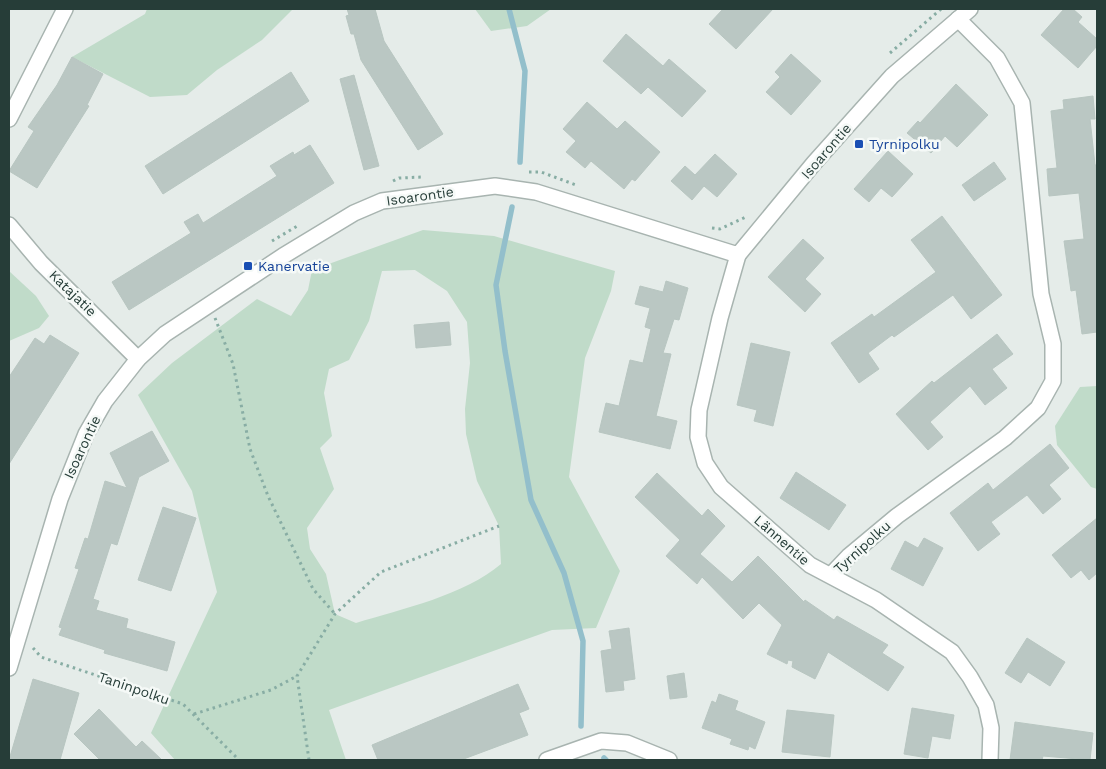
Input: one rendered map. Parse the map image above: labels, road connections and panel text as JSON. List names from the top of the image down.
{
  "streets": {
    "street": [
      "Isoarontie",
      "Katajatie",
      "Lännentie",
      "Tyrnipolku"
    ],
    "path": ["Taninpolku"]
  },
  "crossings": [
    ["Isoarontie", "Katajatie"],
    ["Isoarontie", "Lännentie"],
    ["Isoarontie", "Tyrnipolku"],
    ["Isoarontie", "Taninpolku"],
    ["Lännentie", "Tyrnipolku"]
  ],
  "places": {
    "transit": ["Tyrnipolku", "Kanervatie"]
  }
}
